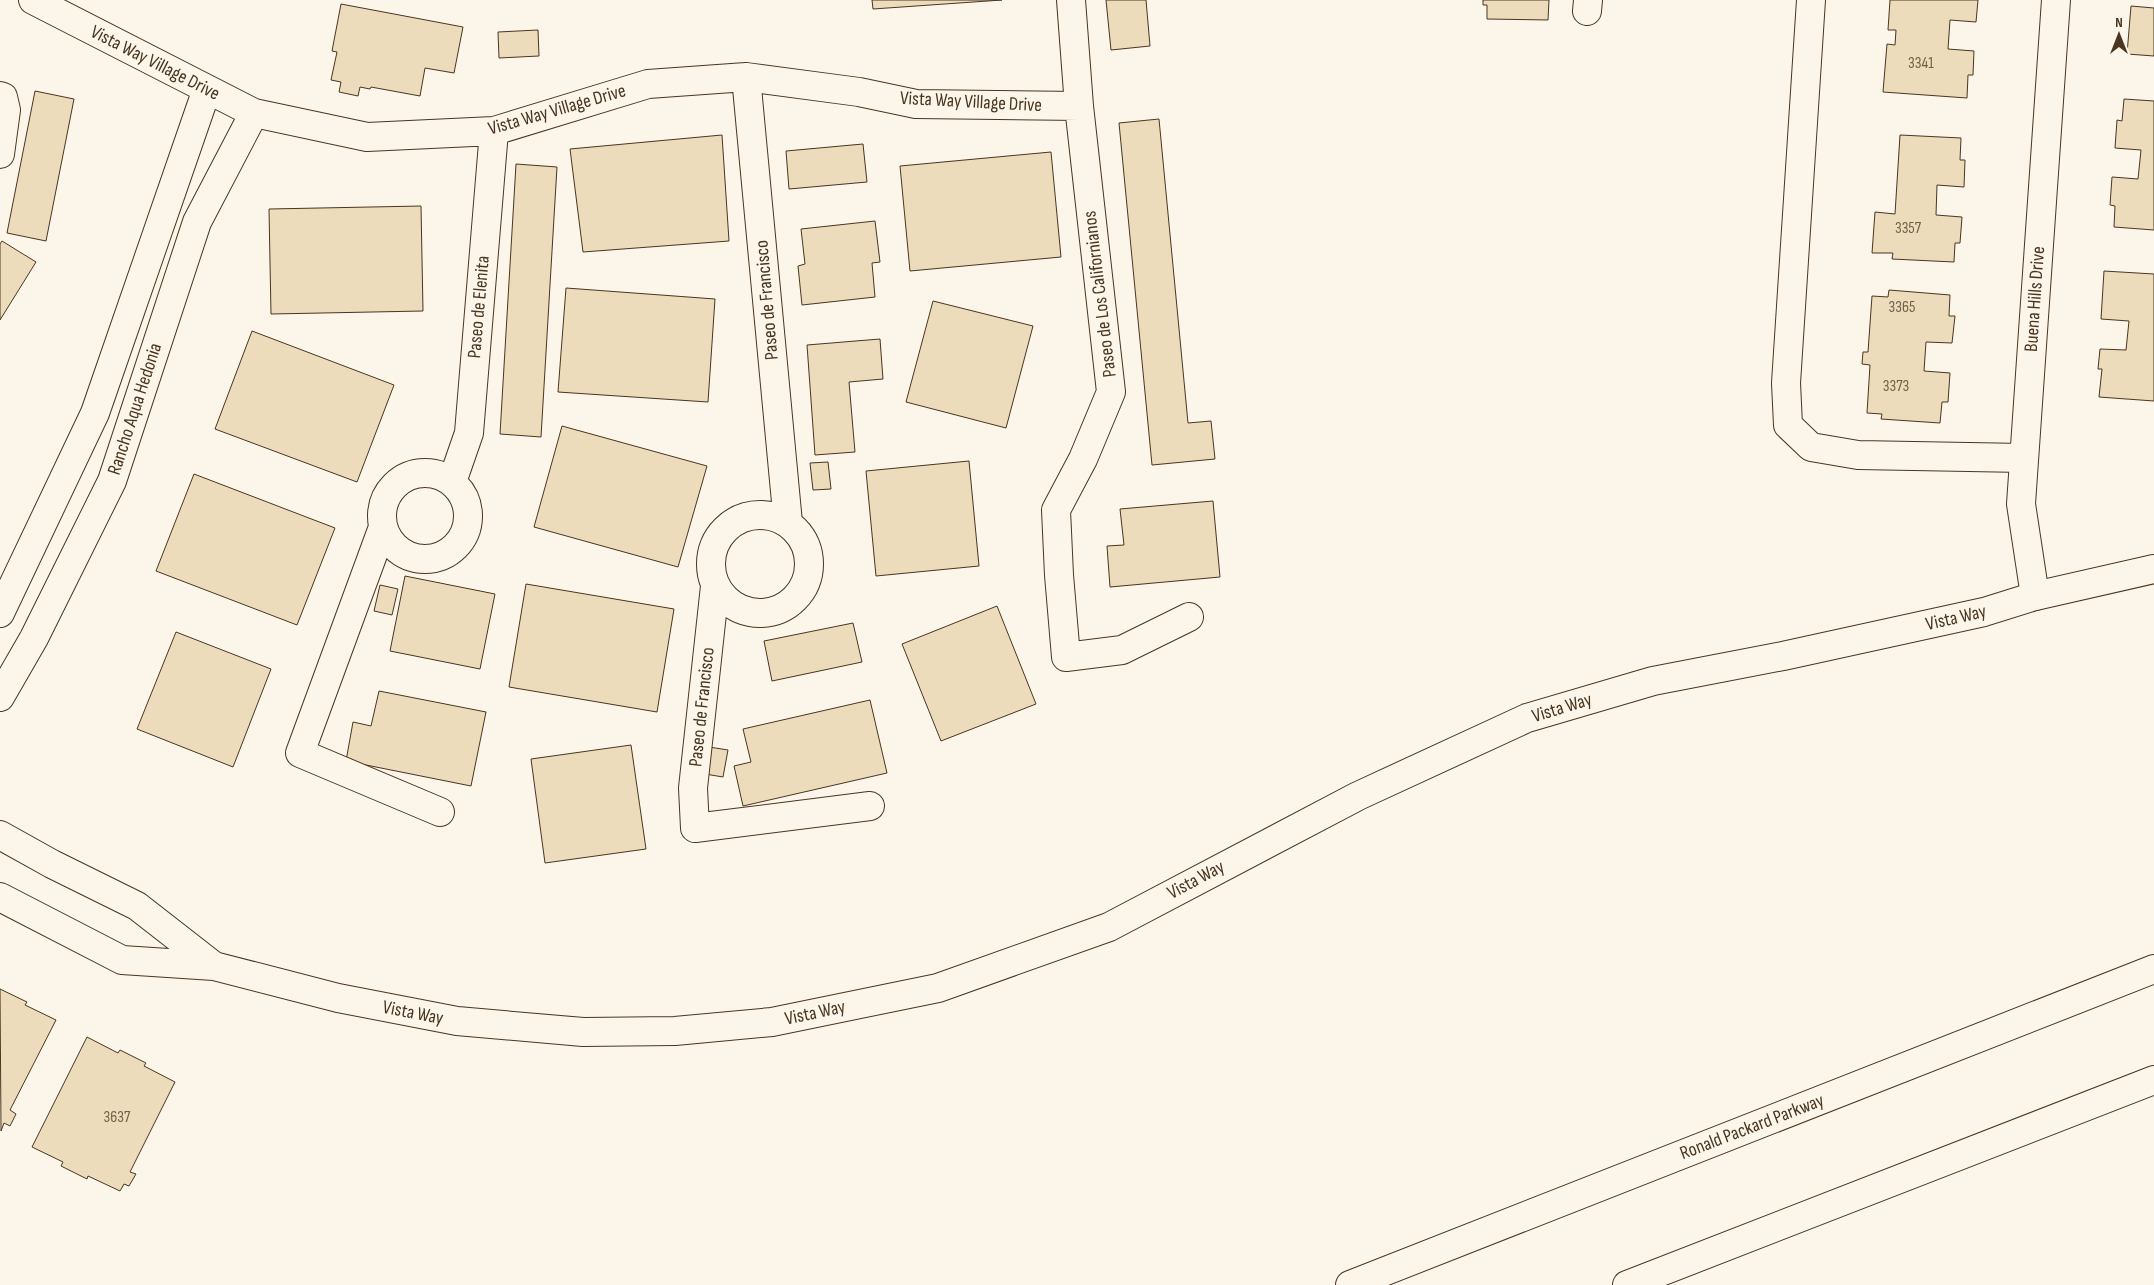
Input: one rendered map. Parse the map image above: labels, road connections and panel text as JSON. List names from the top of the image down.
{
  "streets": {
    "main road": [
      "Vista Way Village Drive",
      "Paseo de Los Californianos",
      "Buena Hills Drive",
      "Paseo de Francisco",
      "Paseo de Elenita",
      "Rancho Aqua Hedonia",
      "Vista Way",
      "Ronald Packard Parkway"
    ]
  },
  "crossings": [
    ["Vista Way Village Drive", "Paseo de Los Californianos"],
    ["Vista Way Village Drive", "Paseo de Francisco"],
    ["Vista Way Village Drive", "Paseo de Elenita"],
    ["Vista Way Village Drive", "Rancho Aqua Hedonia"],
    ["Buena Hills Drive", "Vista Way"]
  ],
  "house_numbers": [
    "3341",
    "3357",
    "3365",
    "3373",
    "3637"
  ],
  "north": "top"
}
